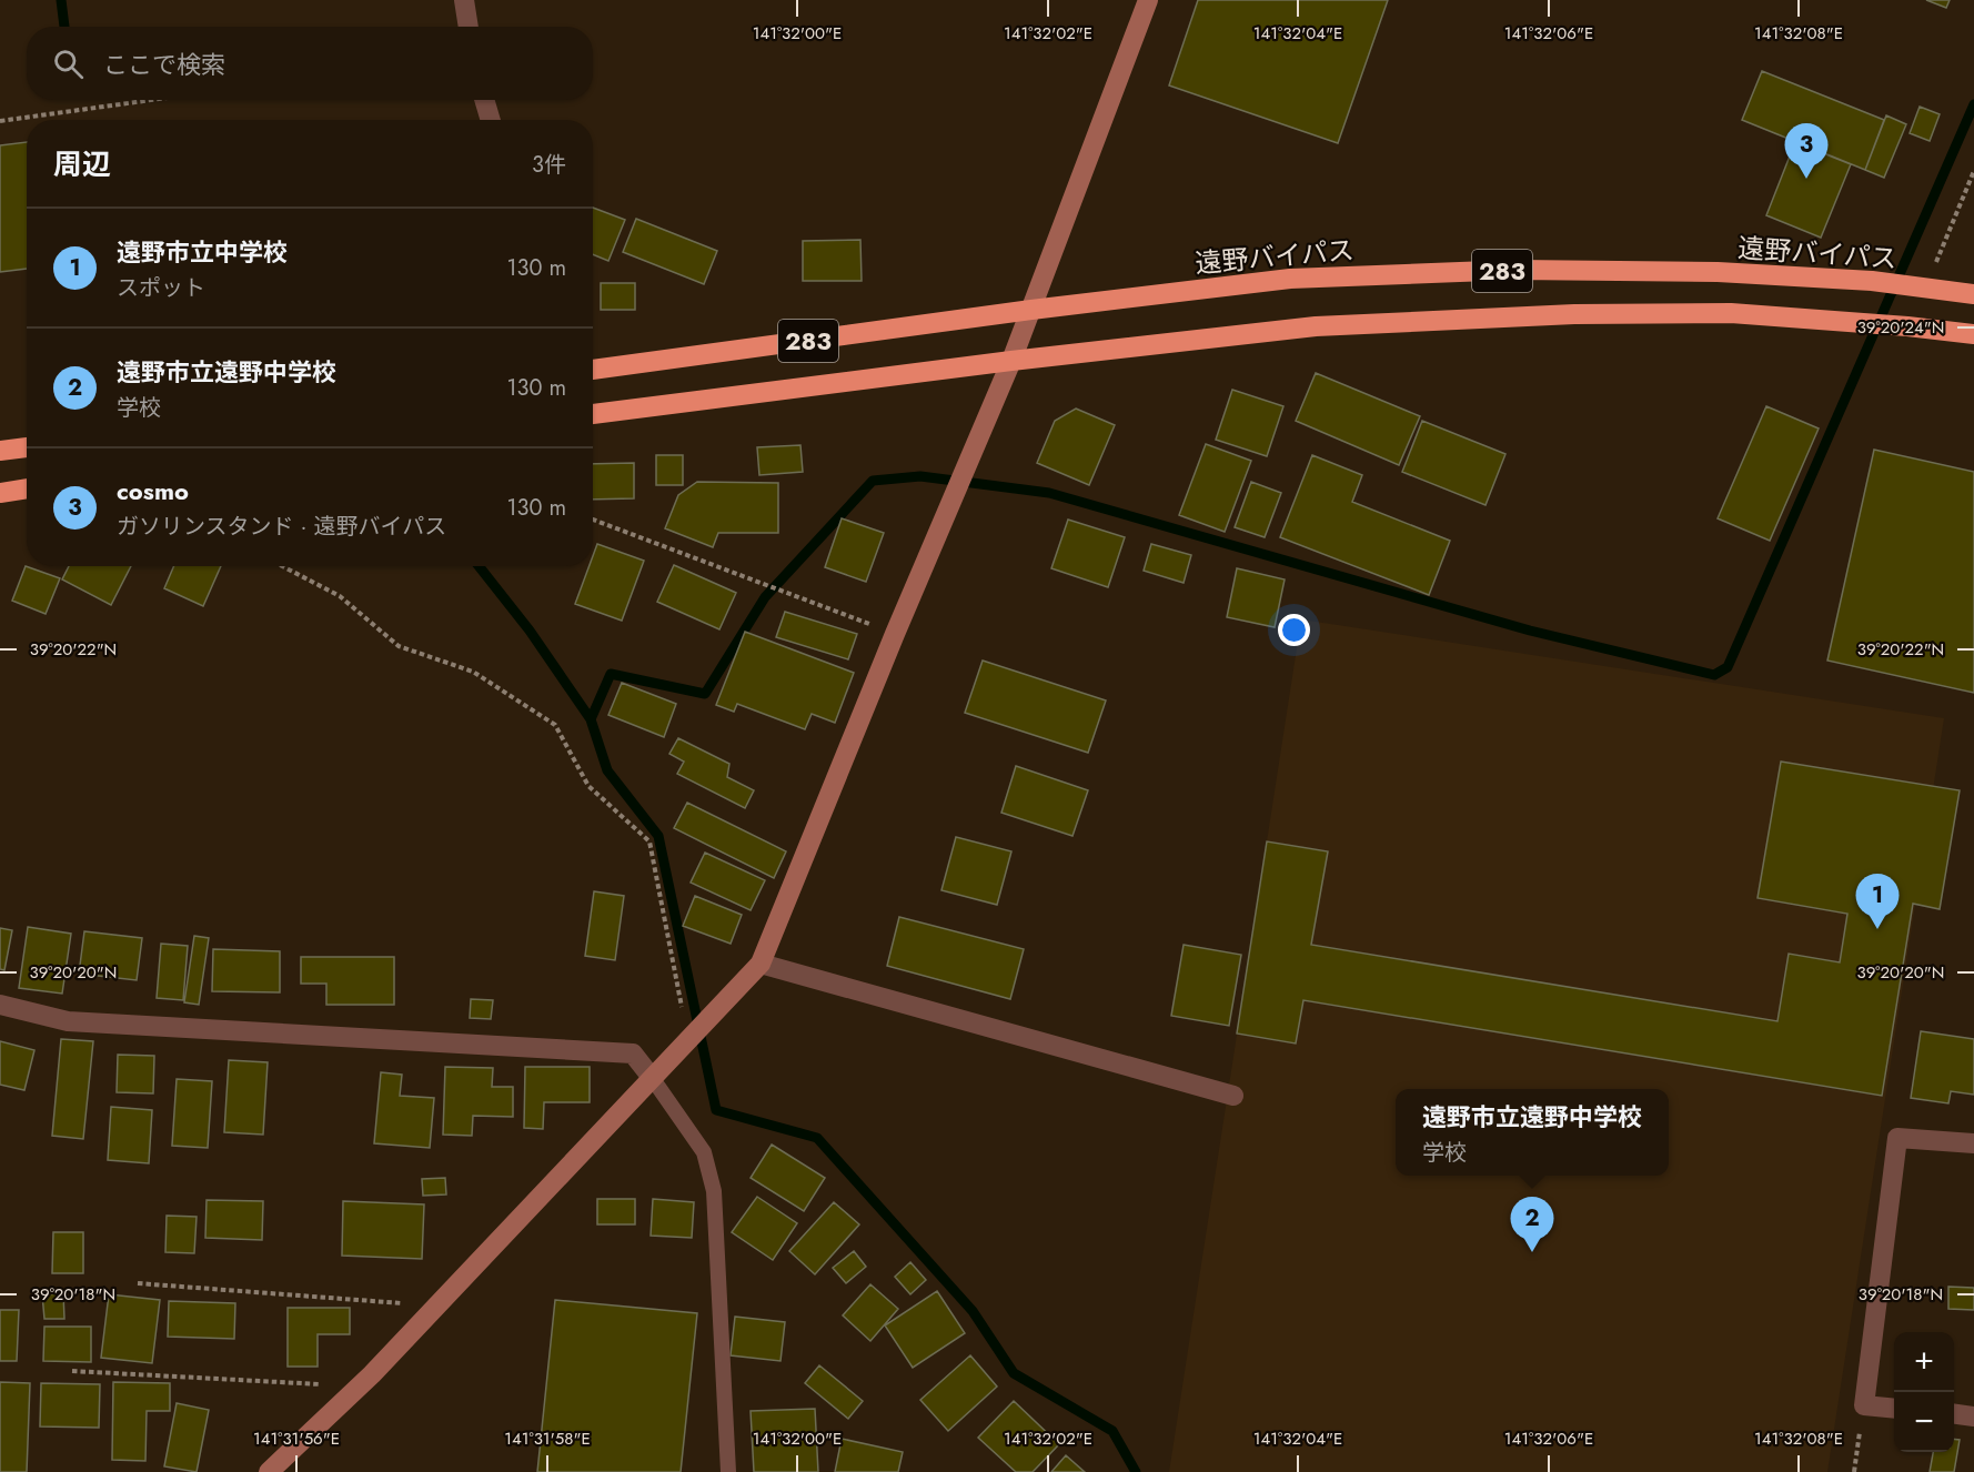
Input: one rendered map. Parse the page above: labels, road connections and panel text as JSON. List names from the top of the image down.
{
  "streets": {
    "highway": ["遠野バイパス", "283"]
  },
  "page": {
    "search": "ここで検索",
    "heading": ["周辺", "3件"],
    "pins": ["3", "1", "2"],
    "list": [
      {
        "mark": "1",
        "name": "遠野市立中学校",
        "note": "スポット",
        "value": "130 m"
      },
      {
        "mark": "2",
        "name": "遠野市立遠野中学校",
        "note": "学校",
        "value": "130 m"
      },
      {
        "mark": "3",
        "name": "cosmo",
        "note": "ガソリンスタンド · 遠野バイパス",
        "value": "130 m"
      }
    ],
    "popup": ["遠野市立遠野中学校", "学校"],
    "map_buttons": ["+", "−"]
  },
  "coordinates": [
    "141°32'00\"E",
    "141°32'02\"E",
    "141°32'04\"E",
    "141°32'06\"E",
    "141°32'08\"E",
    "39°20'24\"N",
    "39°20'22\"N",
    "39°20'20\"N",
    "39°20'18\"N",
    "141°31'56\"E",
    "141°31'58\"E"
  ]
}
